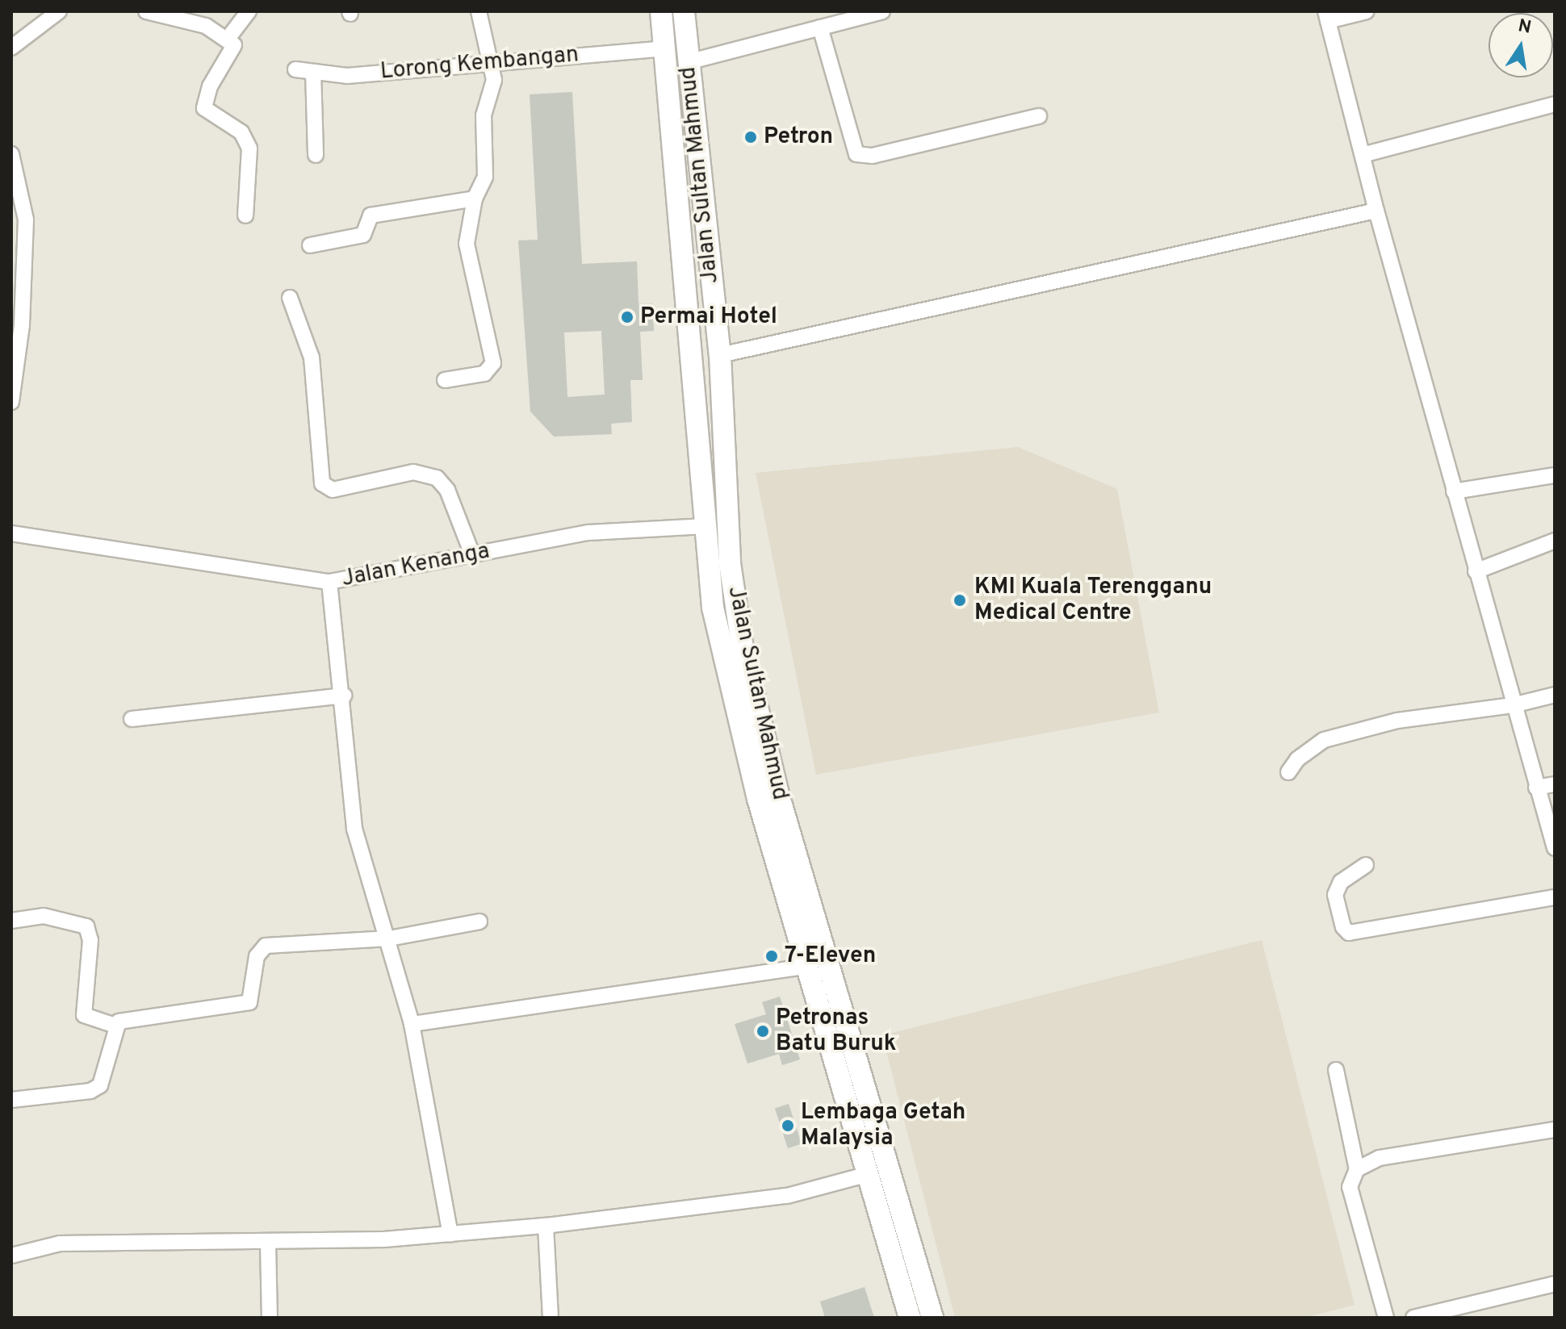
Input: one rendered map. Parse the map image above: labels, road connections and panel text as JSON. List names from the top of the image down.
{
  "streets": {
    "highway": ["Jalan Sultan Mahmud"],
    "street": ["Lorong Kembangan", "Jalan Kenanga"]
  },
  "crossings": [
    ["Lorong Kembangan", "Jalan Sultan Mahmud"],
    ["Jalan Sultan Mahmud", "Jalan Kenanga"]
  ],
  "places": [
    "Petron",
    "Permai Hotel",
    "KMI Kuala Terengganu Medical Centre",
    "7-Eleven",
    "Petronas Batu Buruk",
    "Lembaga Getah Malaysia"
  ],
  "north": "top"
}
